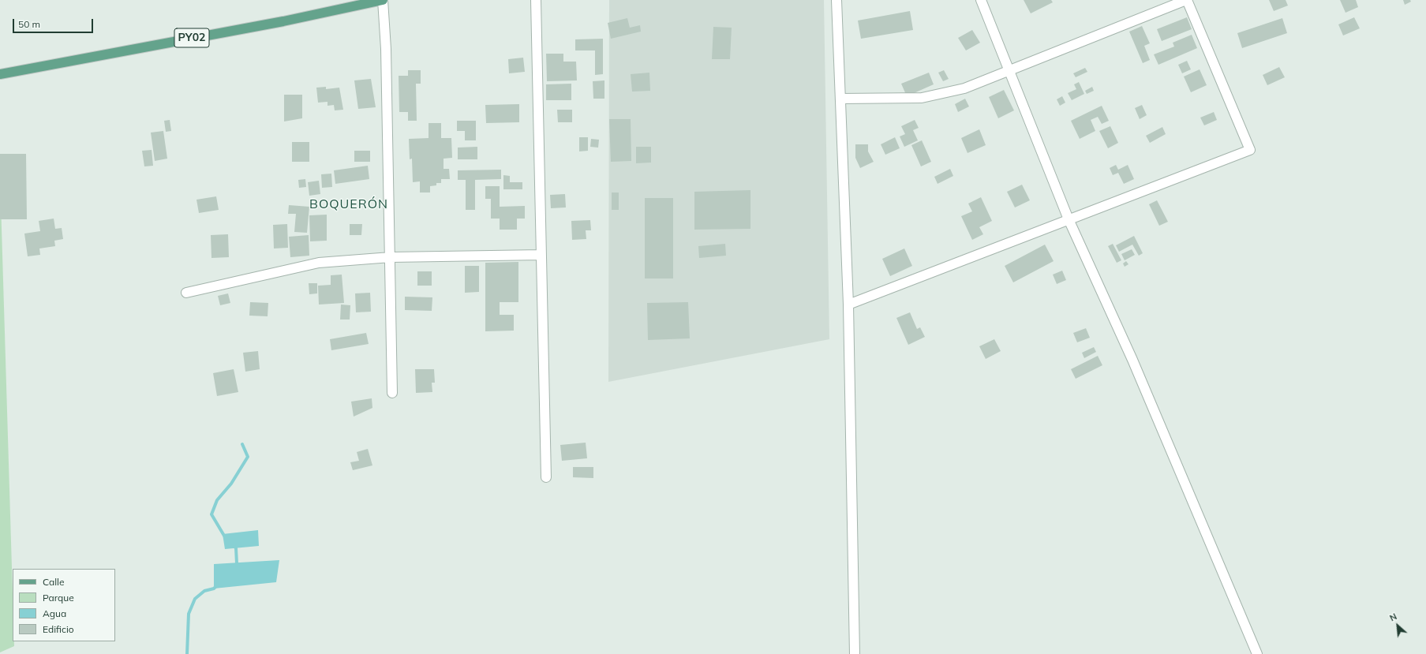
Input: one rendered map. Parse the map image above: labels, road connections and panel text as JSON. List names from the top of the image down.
{
  "streets": {
    "main road": ["PY02"]
  },
  "districts": ["BOQUERÓN"],
  "legend": [
    "Calle",
    "Parque",
    "Agua",
    "Edificio"
  ],
  "scale_bar": "50 m",
  "north": "top left"
}
